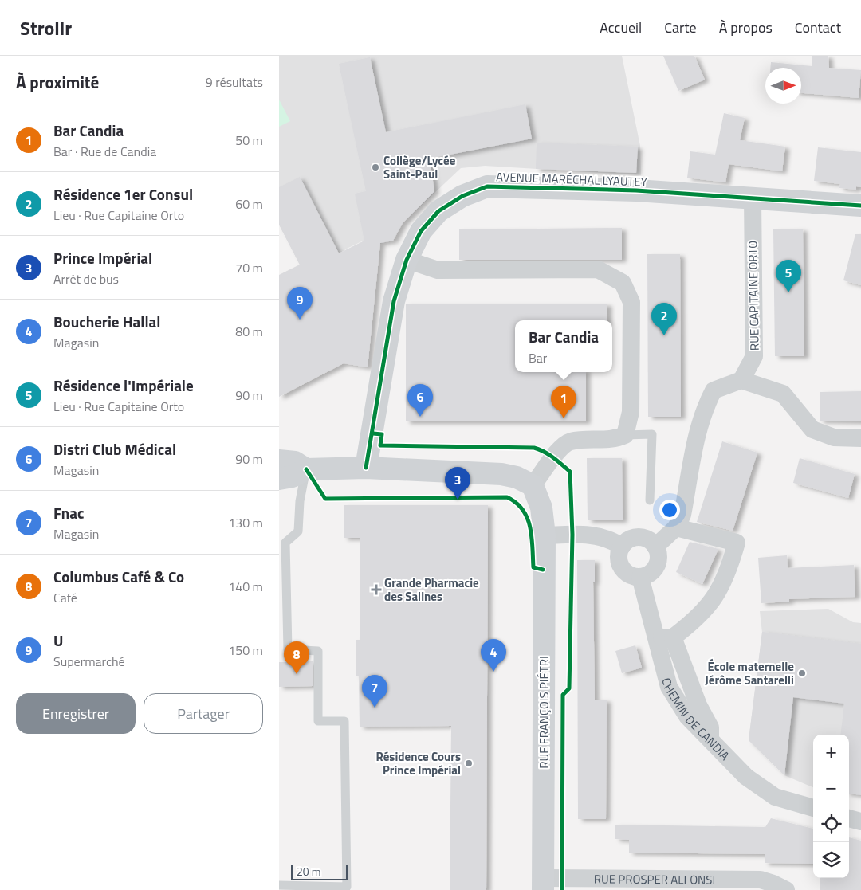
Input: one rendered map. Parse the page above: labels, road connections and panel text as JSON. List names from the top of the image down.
{
  "streets": {
    "street": [
      "AVENUE MARÉCHAL LYAUTEY",
      "RUE CAPITAINE ORTO",
      "RUE FRANÇOIS PIÉTRI",
      "CHEMIN DE CANDIA",
      "RUE PROSPER ALFONSI"
    ]
  },
  "crossings": [
    ["AVENUE MARÉCHAL LYAUTEY", "RUE CAPITAINE ORTO"],
    ["RUE FRANÇOIS PIÉTRI", "RUE PROSPER ALFONSI"]
  ],
  "places": {
    "other": ["Collège/Lycée Saint-Paul", "École maternelle Jérôme Santarelli", "Résidence Cours Prince Impérial"],
    "health": ["Grande Pharmacie des Salines"]
  },
  "scale_bar": "20 m",
  "north": "right",
  "page": {
    "header": "Strollr",
    "nav": [
      "Accueil",
      "Carte",
      "À propos",
      "Contact"
    ],
    "heading": ["À proximité", "9 résultats"],
    "list": [
      {
        "mark": "1",
        "name": "Bar Candia",
        "note": "Bar · Rue de Candia",
        "value": "50 m"
      },
      {
        "mark": "2",
        "name": "Résidence 1er Consul",
        "note": "Lieu · Rue Capitaine Orto",
        "value": "60 m"
      },
      {
        "mark": "3",
        "name": "Prince Impérial",
        "note": "Arrêt de bus",
        "value": "70 m"
      },
      {
        "mark": "4",
        "name": "Boucherie Hallal",
        "note": "Magasin",
        "value": "80 m"
      },
      {
        "mark": "5",
        "name": "Résidence l'Impériale",
        "note": "Lieu · Rue Capitaine Orto",
        "value": "90 m"
      },
      {
        "mark": "6",
        "name": "Distri Club Médical",
        "note": "Magasin",
        "value": "90 m"
      },
      {
        "mark": "7",
        "name": "Fnac",
        "note": "Magasin",
        "value": "130 m"
      },
      {
        "mark": "8",
        "name": "Columbus Café & Co",
        "note": "Café",
        "value": "140 m"
      },
      {
        "mark": "9",
        "name": "U",
        "note": "Supermarché",
        "value": "150 m"
      }
    ],
    "pins": [
      "5",
      "9",
      "2",
      "6",
      "1",
      "3",
      "4",
      "8",
      "7"
    ],
    "popup": ["Bar Candia", "Bar"],
    "buttons": ["Enregistrer", "Partager"],
    "map_buttons": ["+", "−"],
    "scale": "20 m"
  }
}
